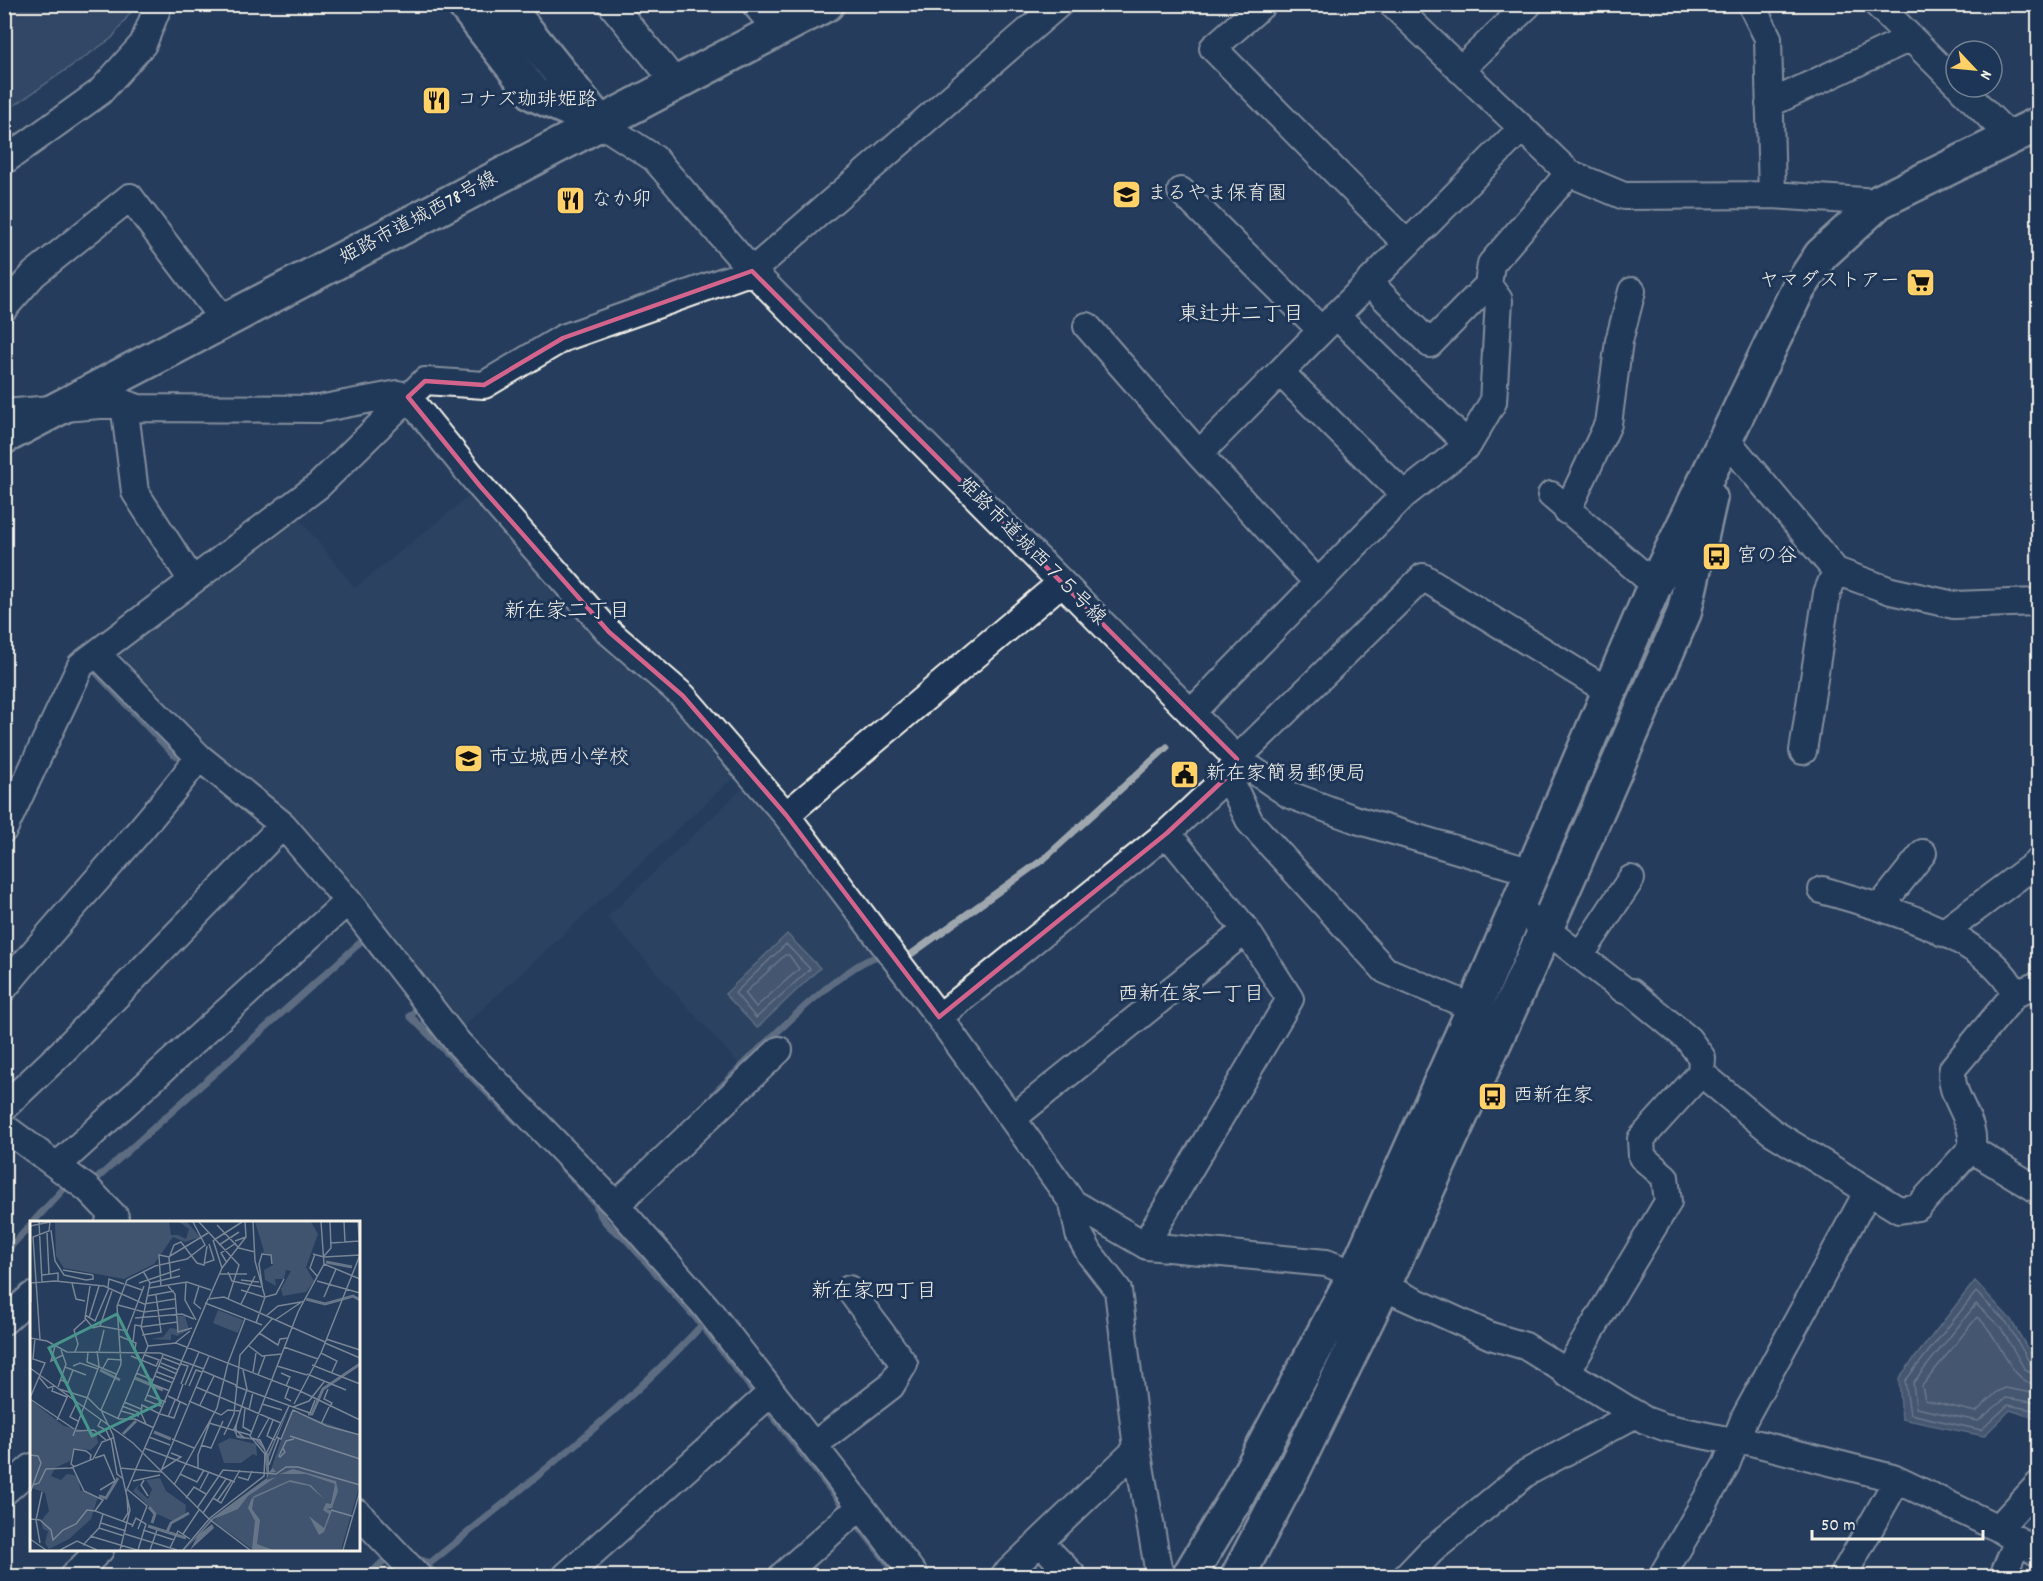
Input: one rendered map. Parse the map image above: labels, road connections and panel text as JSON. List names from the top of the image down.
{
  "streets": {
    "street": ["姫路市道城西78号線", "姫路市道城西７５号線"]
  },
  "crossings": [
    ["姫路市道城西78号線", "姫路市道城西７５号線"]
  ],
  "districts": [
    "東辻井二丁目",
    "新在家二丁目",
    "西新在家一丁目",
    "新在家四丁目"
  ],
  "places": {
    "restaurant": ["コナズ珈琲姫路", "なか卯"],
    "school or university": ["まるやま保育園", "市立城西小学校"],
    "supermarket": ["ヤマダストアー"],
    "bus stop": ["宮の谷", "西新在家"],
    "public building": ["新在家簡易郵便局"]
  },
  "scale_bar": "50 m",
  "north": "bottom right"
}
